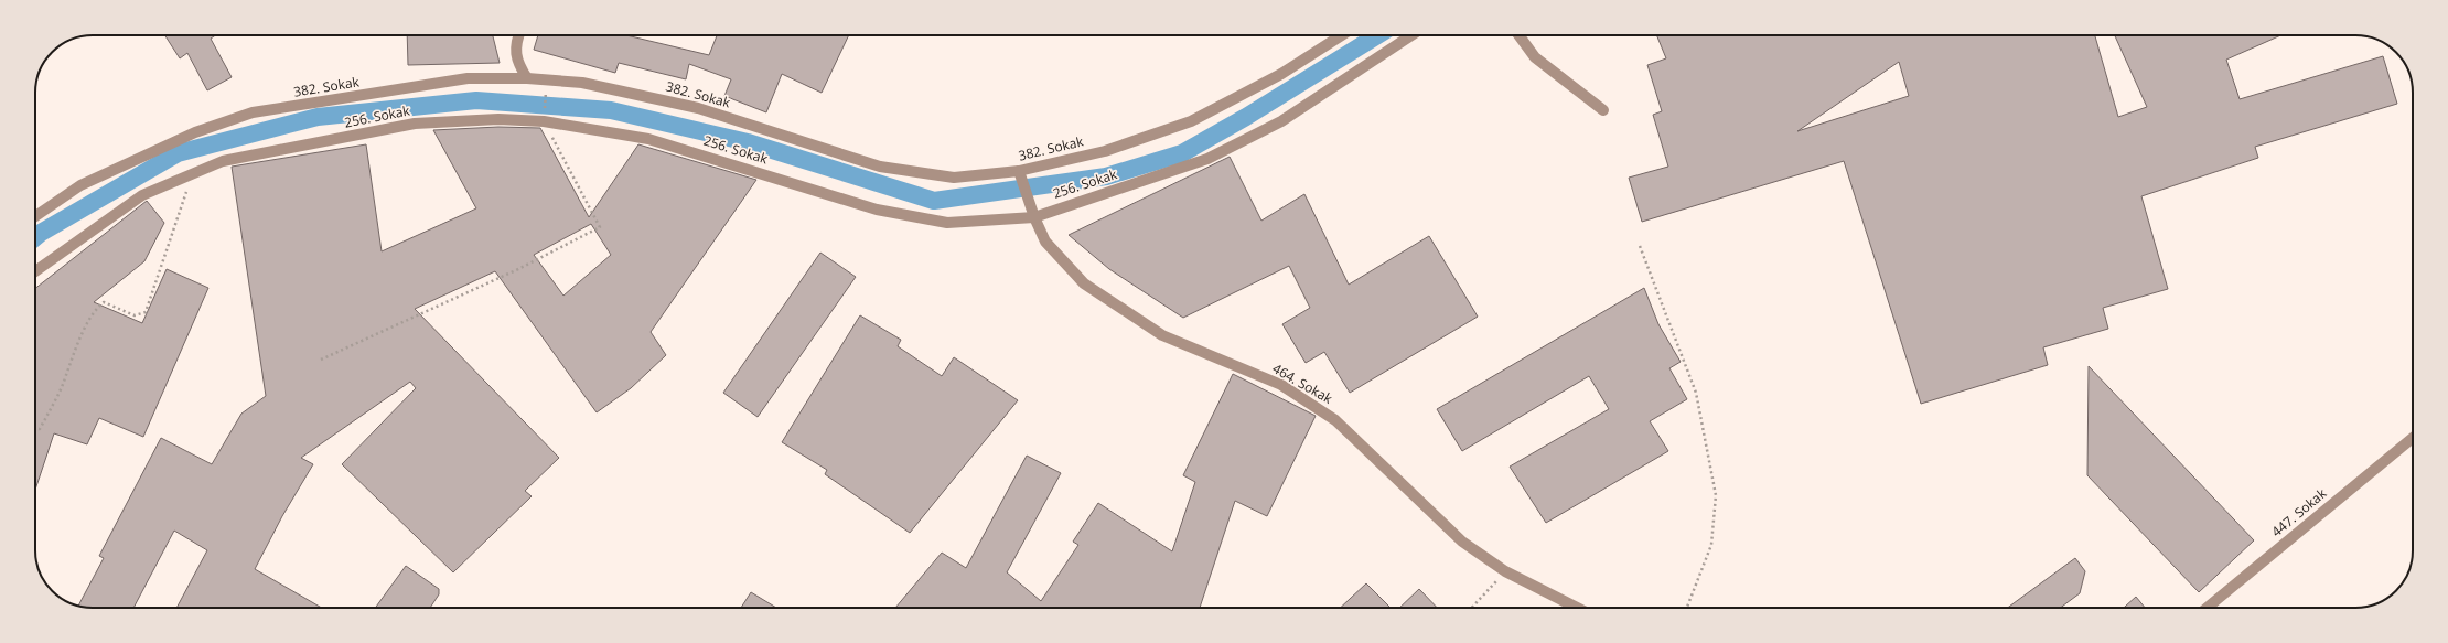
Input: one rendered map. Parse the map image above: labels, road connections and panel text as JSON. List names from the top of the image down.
{
  "streets": {
    "street": [
      "382. Sokak",
      "256. Sokak",
      "464. Sokak",
      "447. Sokak"
    ]
  },
  "crossings": [
    ["382. Sokak", "464. Sokak"],
    ["256. Sokak", "464. Sokak"]
  ]
}
